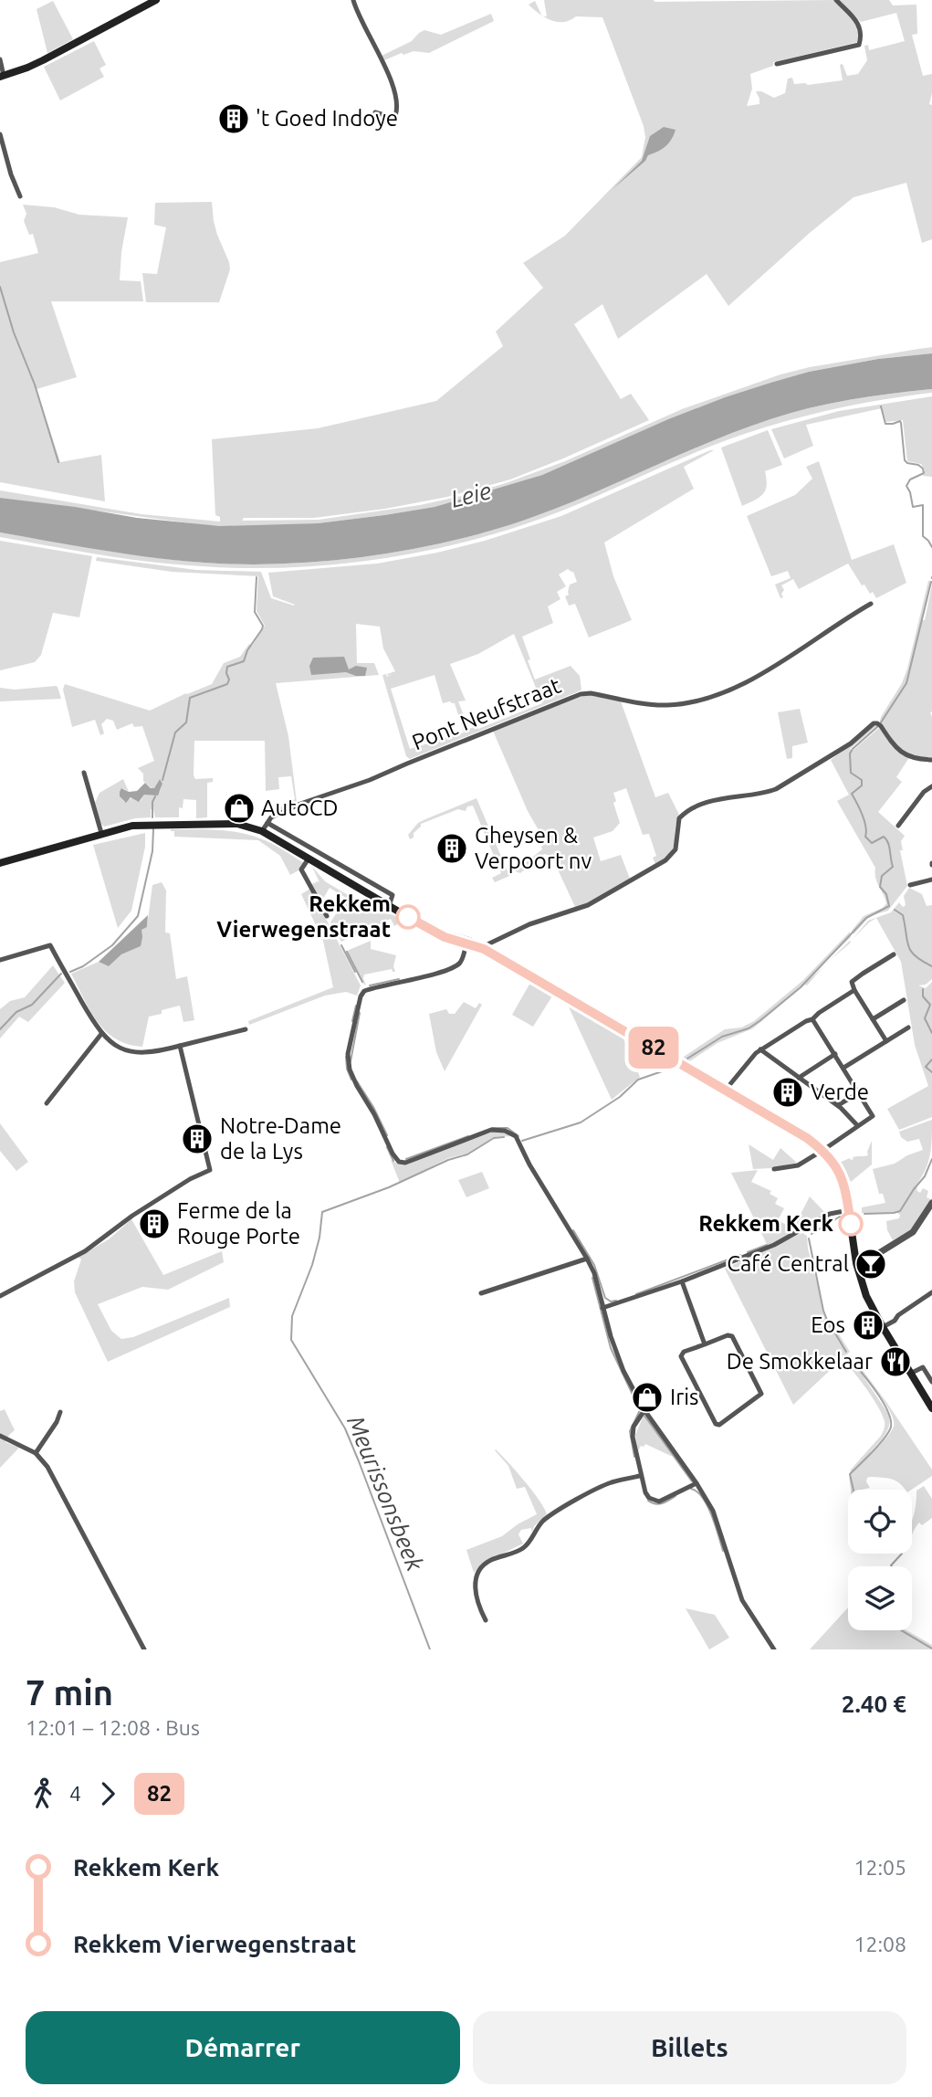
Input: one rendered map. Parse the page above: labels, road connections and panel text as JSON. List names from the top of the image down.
{
  "streets": {
    "street": ["Pont Neufstraat"]
  },
  "water": ["Leie", "Meurissonsbeek"],
  "places": {
    "building": [
      "'t Goed Indoye",
      "Gheysen & Verpoort nv",
      "Verde",
      "Notre-Dame de la Lys",
      "Ferme de la Rouge Porte",
      "Eos"
    ],
    "shop": ["AutoCD", "Iris"],
    "other": ["Rekkem Vierwegenstraat", "Rekkem Kerk"],
    "bar": ["Café Central"],
    "restaurant": ["De Smokkelaar"]
  },
  "lines": ["bus line 82"],
  "page": {
    "on_map": "82",
    "heading": ["7 min", "12:01 – 12:08 · Bus", "2.40 €"],
    "legs": ["4", "82"],
    "list": [
      {
        "name": "Rekkem Kerk",
        "value": "12:05"
      },
      {
        "name": "Rekkem Vierwegenstraat",
        "value": "12:08"
      }
    ],
    "buttons": ["Démarrer", "Billets"]
  }
}
